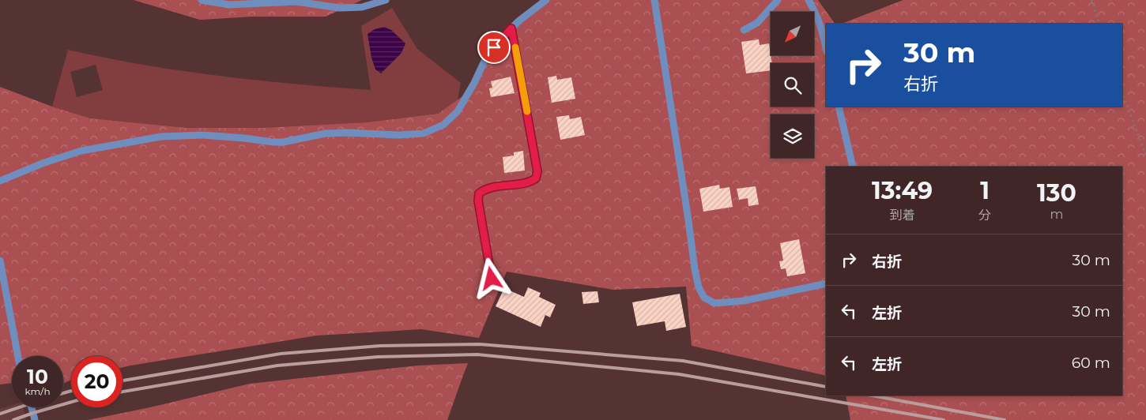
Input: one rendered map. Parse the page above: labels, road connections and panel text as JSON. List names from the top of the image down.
{
  "north": "bottom left",
  "page": {
    "turn": ["30 m", "右折"],
    "eta": [
      "13:49",
      "到着",
      "1",
      "分",
      "130",
      "m"
    ],
    "list": [
      {
        "name": "右折",
        "value": "30 m"
      },
      {
        "name": "左折",
        "value": "30 m"
      },
      {
        "name": "左折",
        "value": "60 m"
      }
    ],
    "speed": "10 km/h",
    "limit": "20"
  }
}
